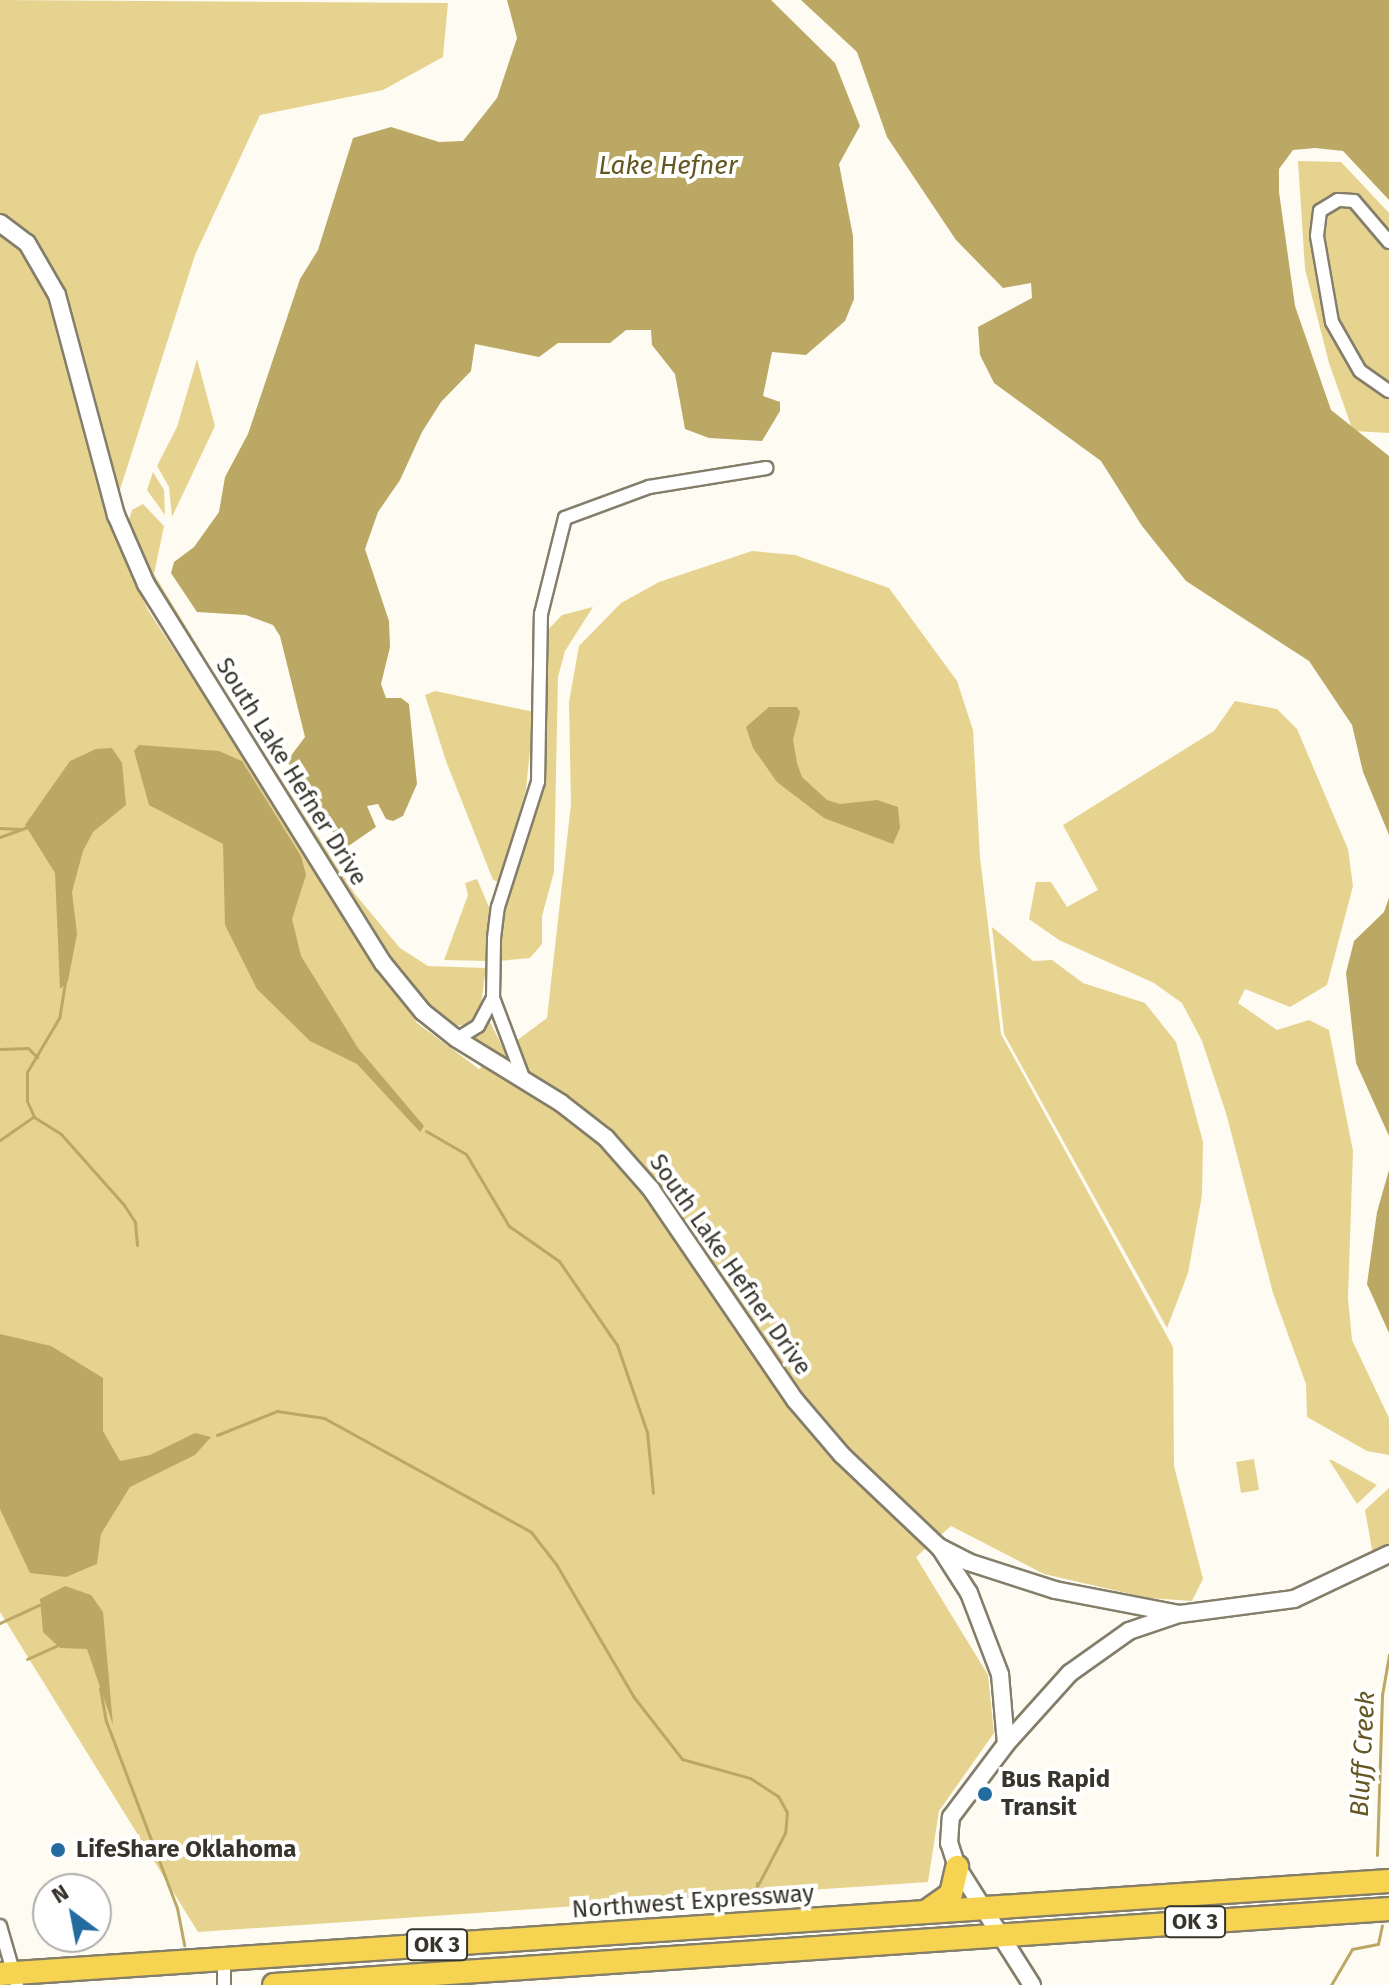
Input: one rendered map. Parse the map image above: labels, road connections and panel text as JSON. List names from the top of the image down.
{
  "streets": {
    "highway": ["Northwest Expressway", "OK 3"],
    "street": ["South Lake Hefner Drive"]
  },
  "water": ["Lake Hefner", "Bluff Creek"],
  "places": ["Bus Rapid Transit", "LifeShare Oklahoma"],
  "north": "top left"
}
